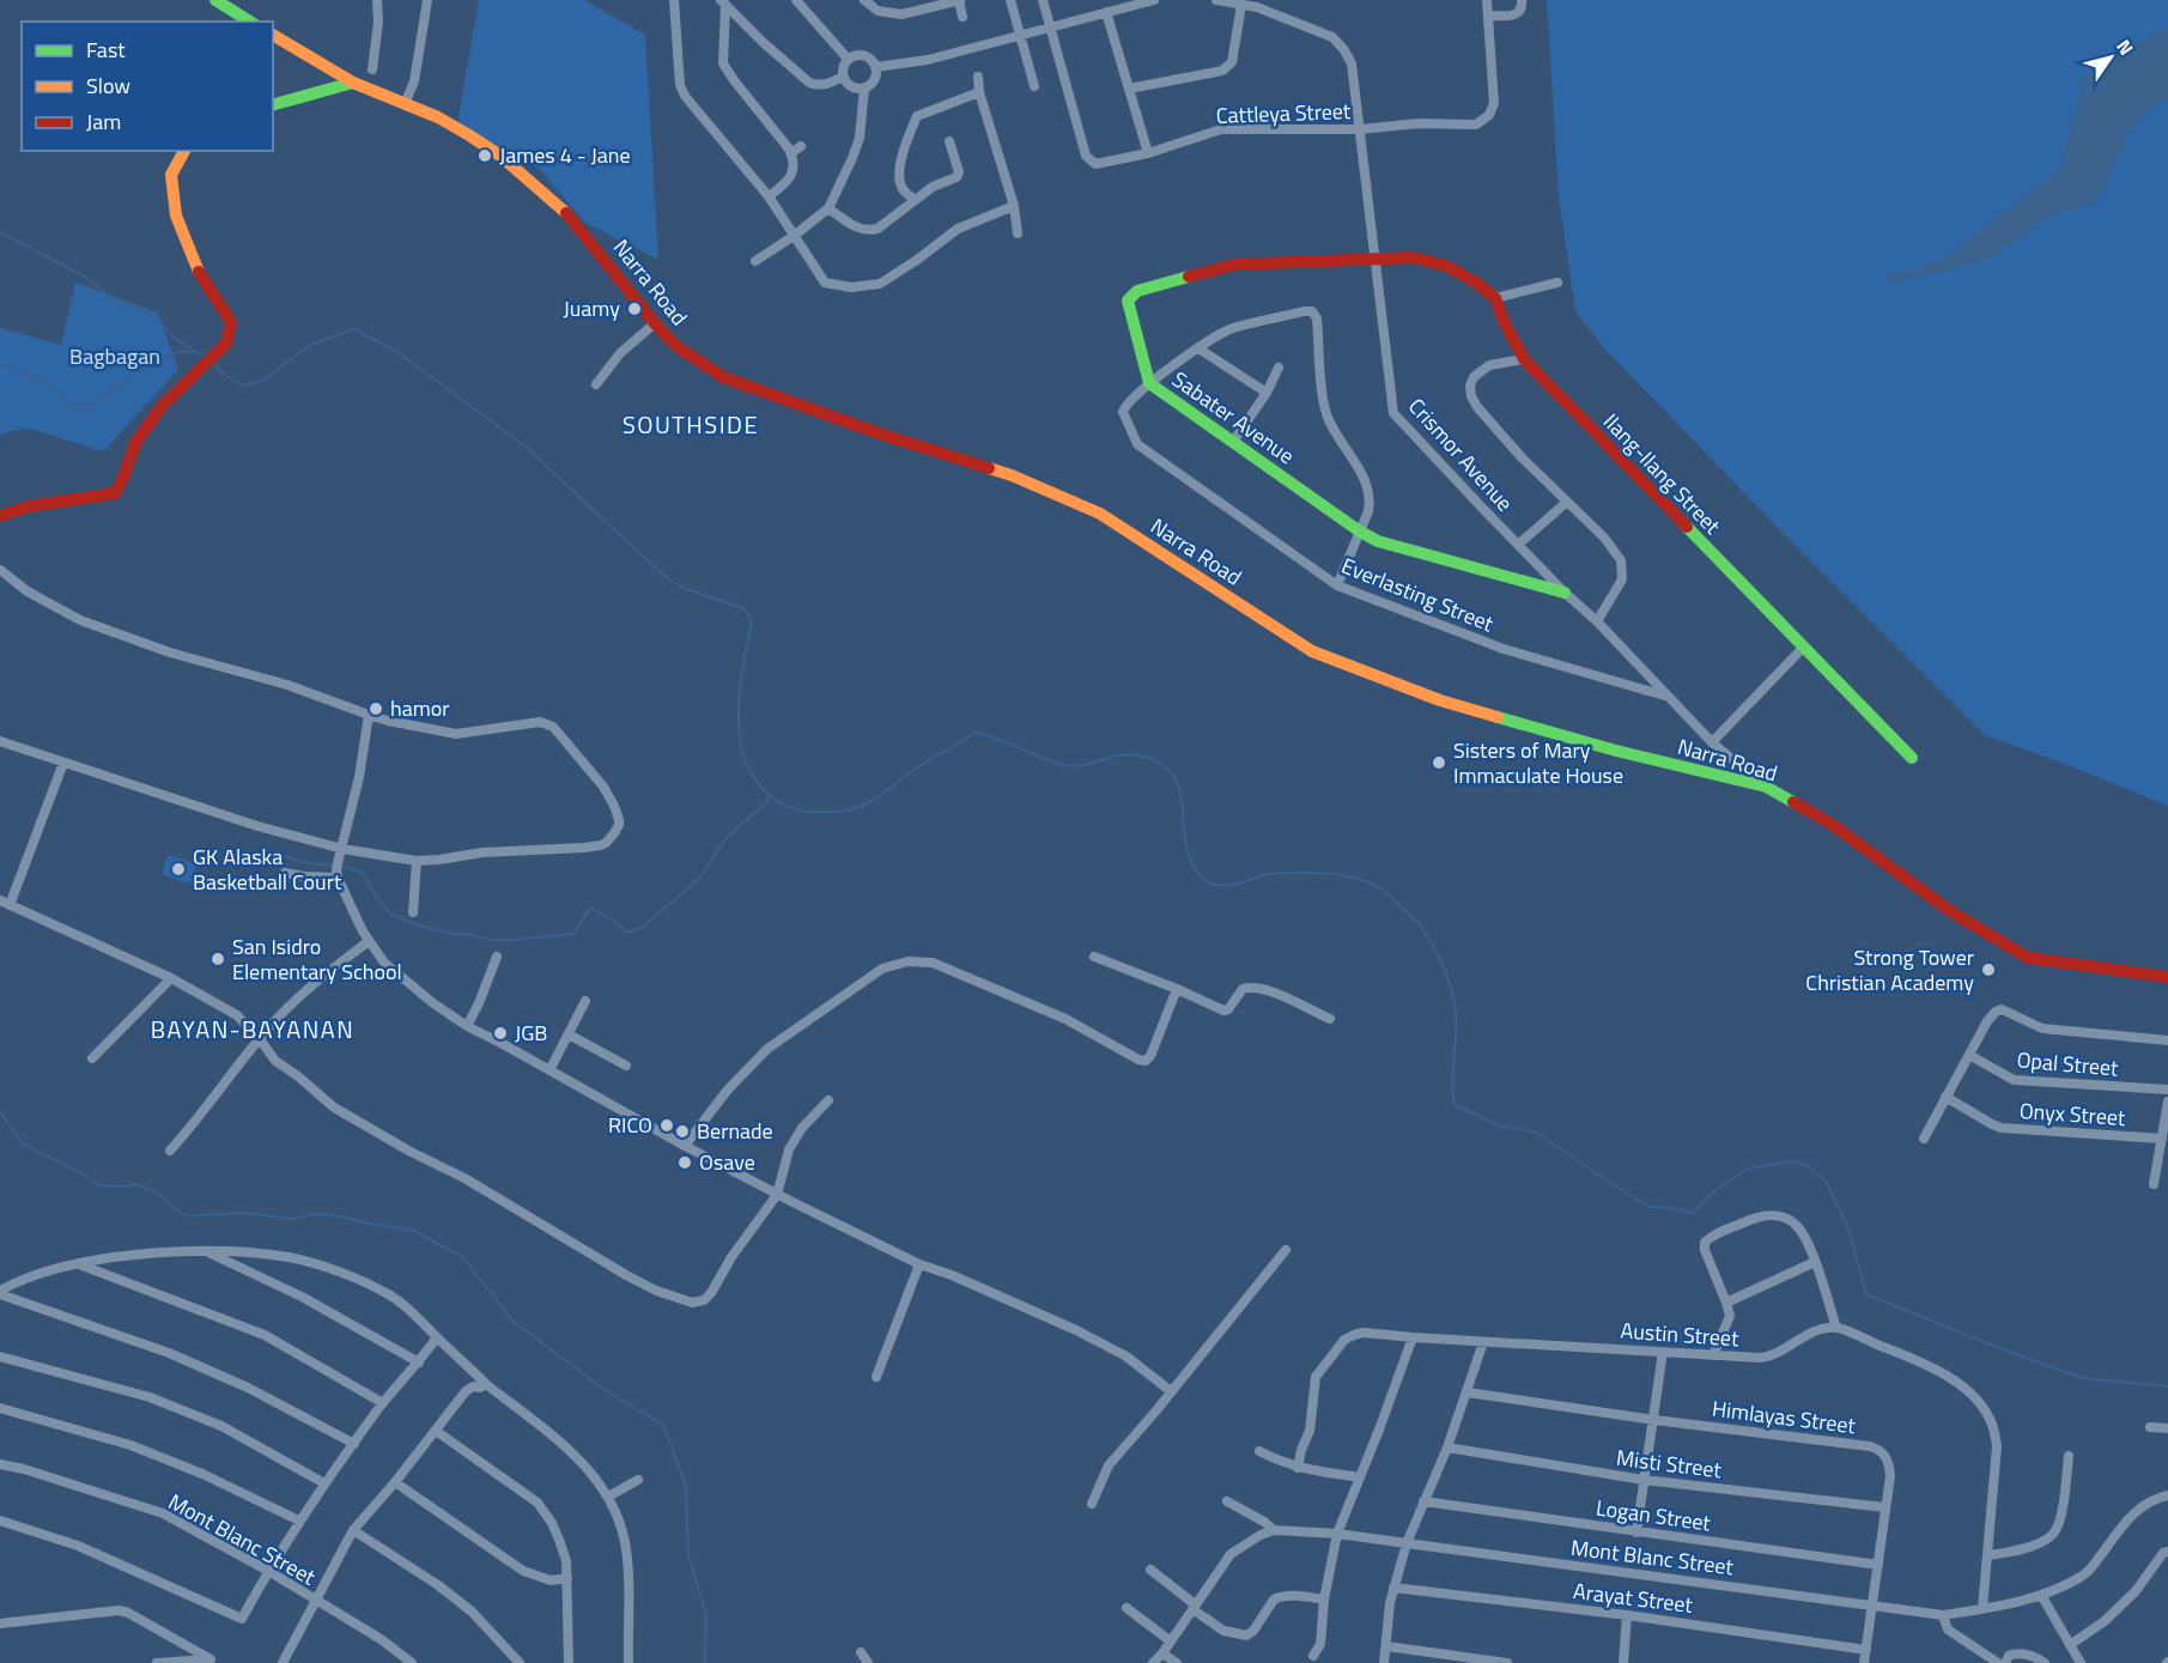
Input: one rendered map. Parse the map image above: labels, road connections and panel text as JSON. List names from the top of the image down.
{
  "streets": {
    "street": [
      "Cattleya Street",
      "Narra Road",
      "Sabater Avenue",
      "Crismor Avenue",
      "Ilang-Ilang Street",
      "Everlasting Street",
      "Opal Street",
      "Onyx Street",
      "Austin Street",
      "Himlayas Street",
      "Misti Street",
      "Logan Street",
      "Mont Blanc Street",
      "Arayat Street"
    ]
  },
  "crossings": [
    ["Cattleya Street", "Crismor Avenue"],
    ["Narra Road", "Crismor Avenue"],
    ["Sabater Avenue", "Crismor Avenue"],
    ["Sabater Avenue", "Everlasting Street"],
    ["Crismor Avenue", "Everlasting Street"],
    ["Himlayas Street", "Misti Street"],
    ["Himlayas Street", "Logan Street"],
    ["Himlayas Street", "Mont Blanc Street"],
    ["Himlayas Street", "Arayat Street"]
  ],
  "districts": ["SOUTHSIDE", "BAYAN-BAYANAN"],
  "parks": ["Bagbagan"],
  "places": [
    "James 4 - Jane",
    "Juamy",
    "hamor",
    "Sisters of Mary Immaculate House",
    "GK Alaska Basketball Court",
    "San Isidro Elementary School",
    "Strong Tower Christian Academy",
    "JGB",
    "RICO",
    "Bernade",
    "Osave"
  ],
  "legend": ["Fast", "Slow", "Jam"],
  "north": "top right"
}
